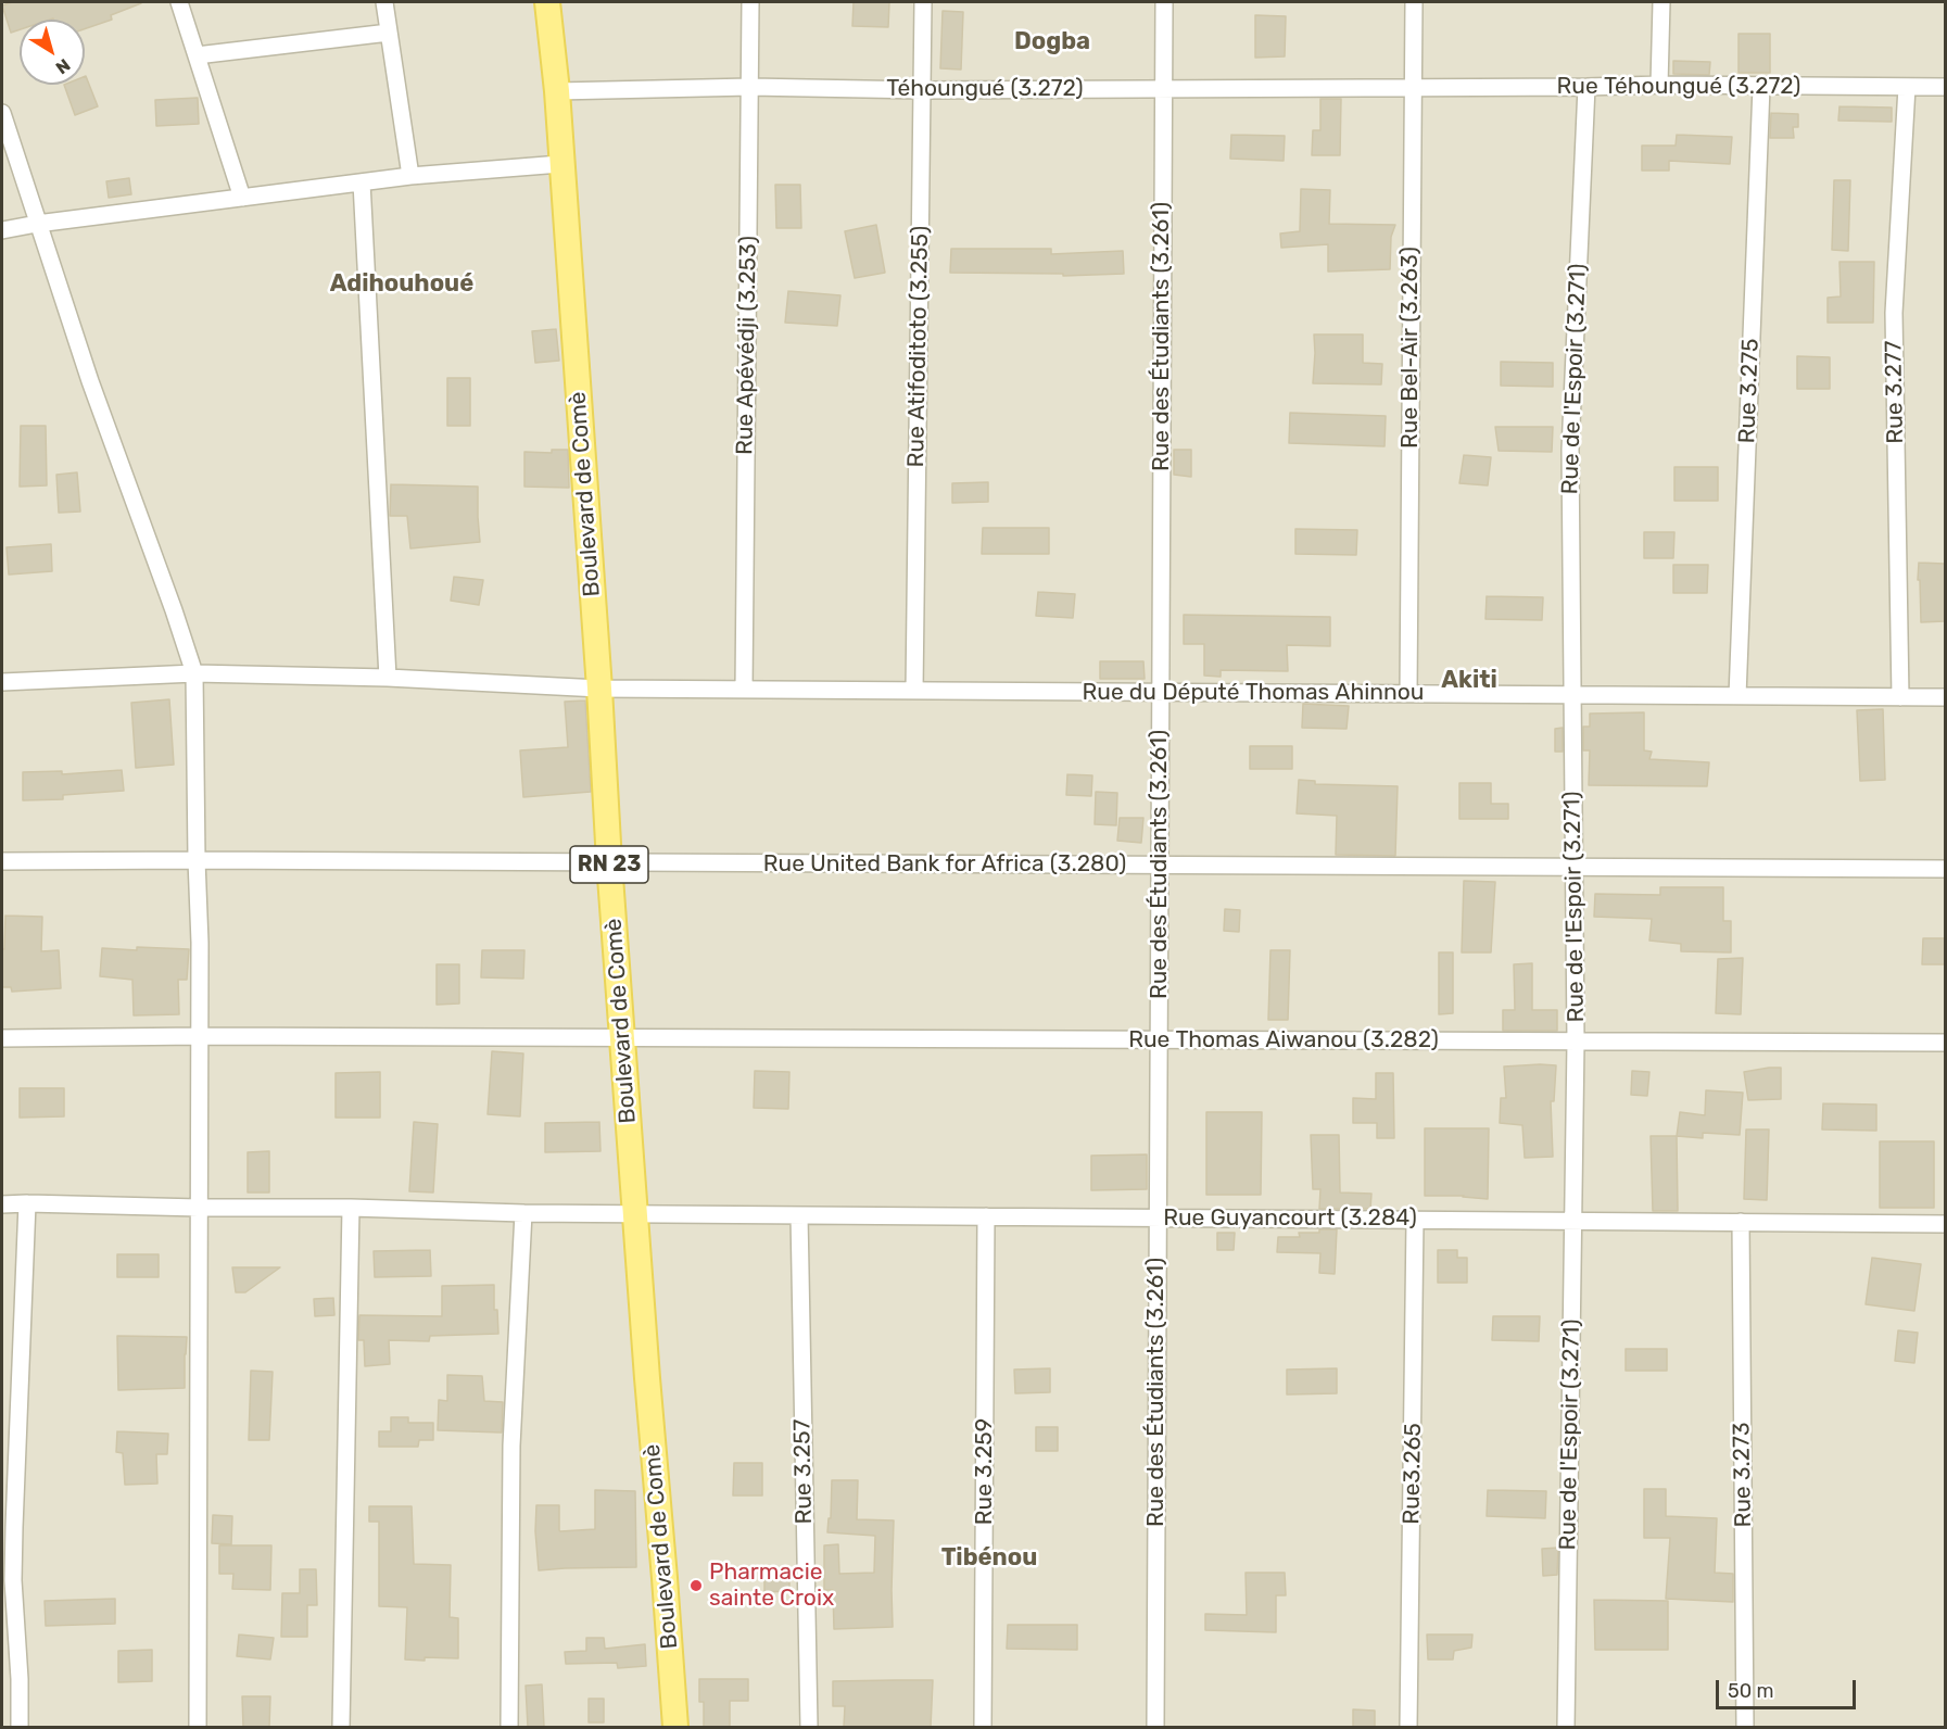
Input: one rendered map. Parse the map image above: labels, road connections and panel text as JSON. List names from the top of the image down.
{
  "streets": {
    "main road": ["Boulevard de Comè", "RN 23"],
    "street": [
      "Rue Téhoungué (3.272)",
      "Téhoungué (3.272)",
      "Rue des Étudiants (3.261)",
      "Rue Apévédji (3.253)",
      "Rue Atifoditoto (3.255)",
      "Rue Bel-Air (3.263)",
      "Rue de l'Espoir (3.271)",
      "Rue 3.275",
      "Rue 3.277",
      "Rue du Député Thomas Ahinnou",
      "Rue United Bank for Africa (3.280)",
      "Rue Thomas Aiwanou (3.282)",
      "Rue Guyancourt (3.284)",
      "Rue 3.257",
      "Rue 3.259",
      "Rue3.265",
      "Rue 3.273"
    ]
  },
  "crossings": [
    ["Rue Téhoungué (3.272)", "Téhoungué (3.272)"],
    ["Rue Téhoungué (3.272)", "Rue Bel-Air (3.263)"],
    ["Rue Téhoungué (3.272)", "Rue de l'Espoir (3.271)"],
    ["Rue Téhoungué (3.272)", "Rue 3.275"],
    ["Rue Téhoungué (3.272)", "Rue 3.277"],
    ["Téhoungué (3.272)", "Rue des Étudiants (3.261)"],
    ["Téhoungué (3.272)", "Rue Apévédji (3.253)"],
    ["Téhoungué (3.272)", "Rue Atifoditoto (3.255)"],
    ["Téhoungué (3.272)", "Rue Bel-Air (3.263)"],
    ["Téhoungué (3.272)", "Boulevard de Comè"],
    ["Rue des Étudiants (3.261)", "Rue du Député Thomas Ahinnou"],
    ["Rue des Étudiants (3.261)", "Rue United Bank for Africa (3.280)"],
    ["Rue des Étudiants (3.261)", "Rue Thomas Aiwanou (3.282)"],
    ["Rue des Étudiants (3.261)", "Rue Guyancourt (3.284)"],
    ["Rue Apévédji (3.253)", "Rue du Député Thomas Ahinnou"],
    ["Rue Atifoditoto (3.255)", "Rue du Député Thomas Ahinnou"],
    ["Rue Bel-Air (3.263)", "Rue du Député Thomas Ahinnou"],
    ["Rue de l'Espoir (3.271)", "Rue du Député Thomas Ahinnou"],
    ["Rue de l'Espoir (3.271)", "Rue United Bank for Africa (3.280)"],
    ["Rue de l'Espoir (3.271)", "Rue Thomas Aiwanou (3.282)"],
    ["Rue de l'Espoir (3.271)", "Rue Guyancourt (3.284)"],
    ["Rue 3.275", "Rue du Député Thomas Ahinnou"],
    ["Rue 3.277", "Rue du Député Thomas Ahinnou"],
    ["Boulevard de Comè", "Rue du Député Thomas Ahinnou"],
    ["Boulevard de Comè", "Rue United Bank for Africa (3.280)"],
    ["Boulevard de Comè", "Rue Thomas Aiwanou (3.282)"],
    ["Boulevard de Comè", "Rue Guyancourt (3.284)"],
    ["Rue Guyancourt (3.284)", "Rue 3.257"],
    ["Rue Guyancourt (3.284)", "Rue 3.259"],
    ["Rue Guyancourt (3.284)", "Rue3.265"],
    ["Rue Guyancourt (3.284)", "Rue 3.273"]
  ],
  "districts": [
    "Dogba",
    "Adihouhoué",
    "Akiti",
    "Tibénou"
  ],
  "places": ["Pharmacie sainte Croix"],
  "scale_bar": "50 m",
  "north": "bottom right"
}
